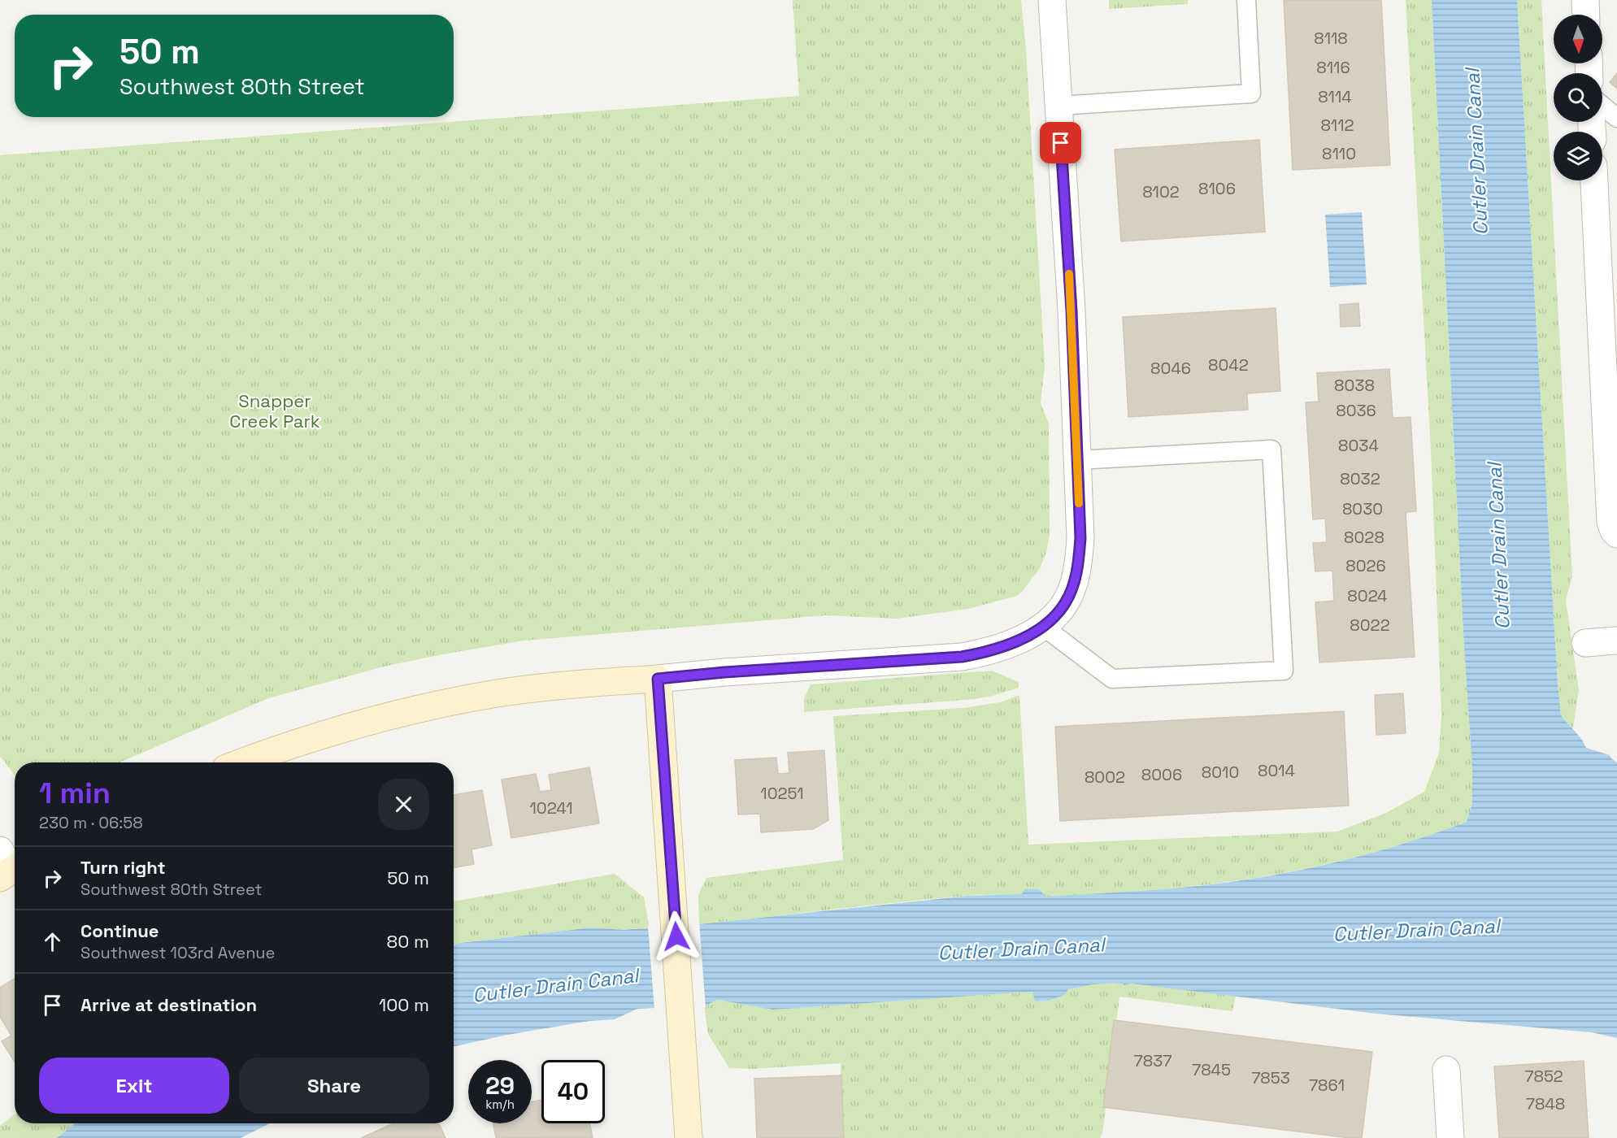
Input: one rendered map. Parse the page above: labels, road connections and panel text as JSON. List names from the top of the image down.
{
  "water": ["Cutler Drain Canal"],
  "parks": ["Snapper Creek Park"],
  "house_numbers": [
    "8118",
    "8116",
    "8114",
    "8112",
    "8110",
    "8106",
    "8102",
    "8042",
    "8046",
    "8038",
    "8036",
    "8034",
    "8032",
    "8030",
    "8028",
    "8026",
    "8024",
    "8022",
    "8014",
    "8010",
    "8006",
    "8002",
    "10251",
    "10241",
    "7837",
    "7845",
    "7852",
    "7853",
    "7861",
    "7848"
  ],
  "north": "bottom",
  "page": {
    "turn": ["50 m", "Southwest 80th Street"],
    "heading": ["1 min", "230 m · 06:58"],
    "list": [
      {
        "name": "Turn right",
        "note": "Southwest 80th Street",
        "value": "50 m"
      },
      {
        "name": "Continue",
        "note": "Southwest 103rd Avenue",
        "value": "80 m"
      },
      {
        "name": "Arrive at destination",
        "value": "100 m"
      }
    ],
    "buttons": ["Exit", "Share"],
    "speed": "29 km/h",
    "limit": "40"
  }
}
